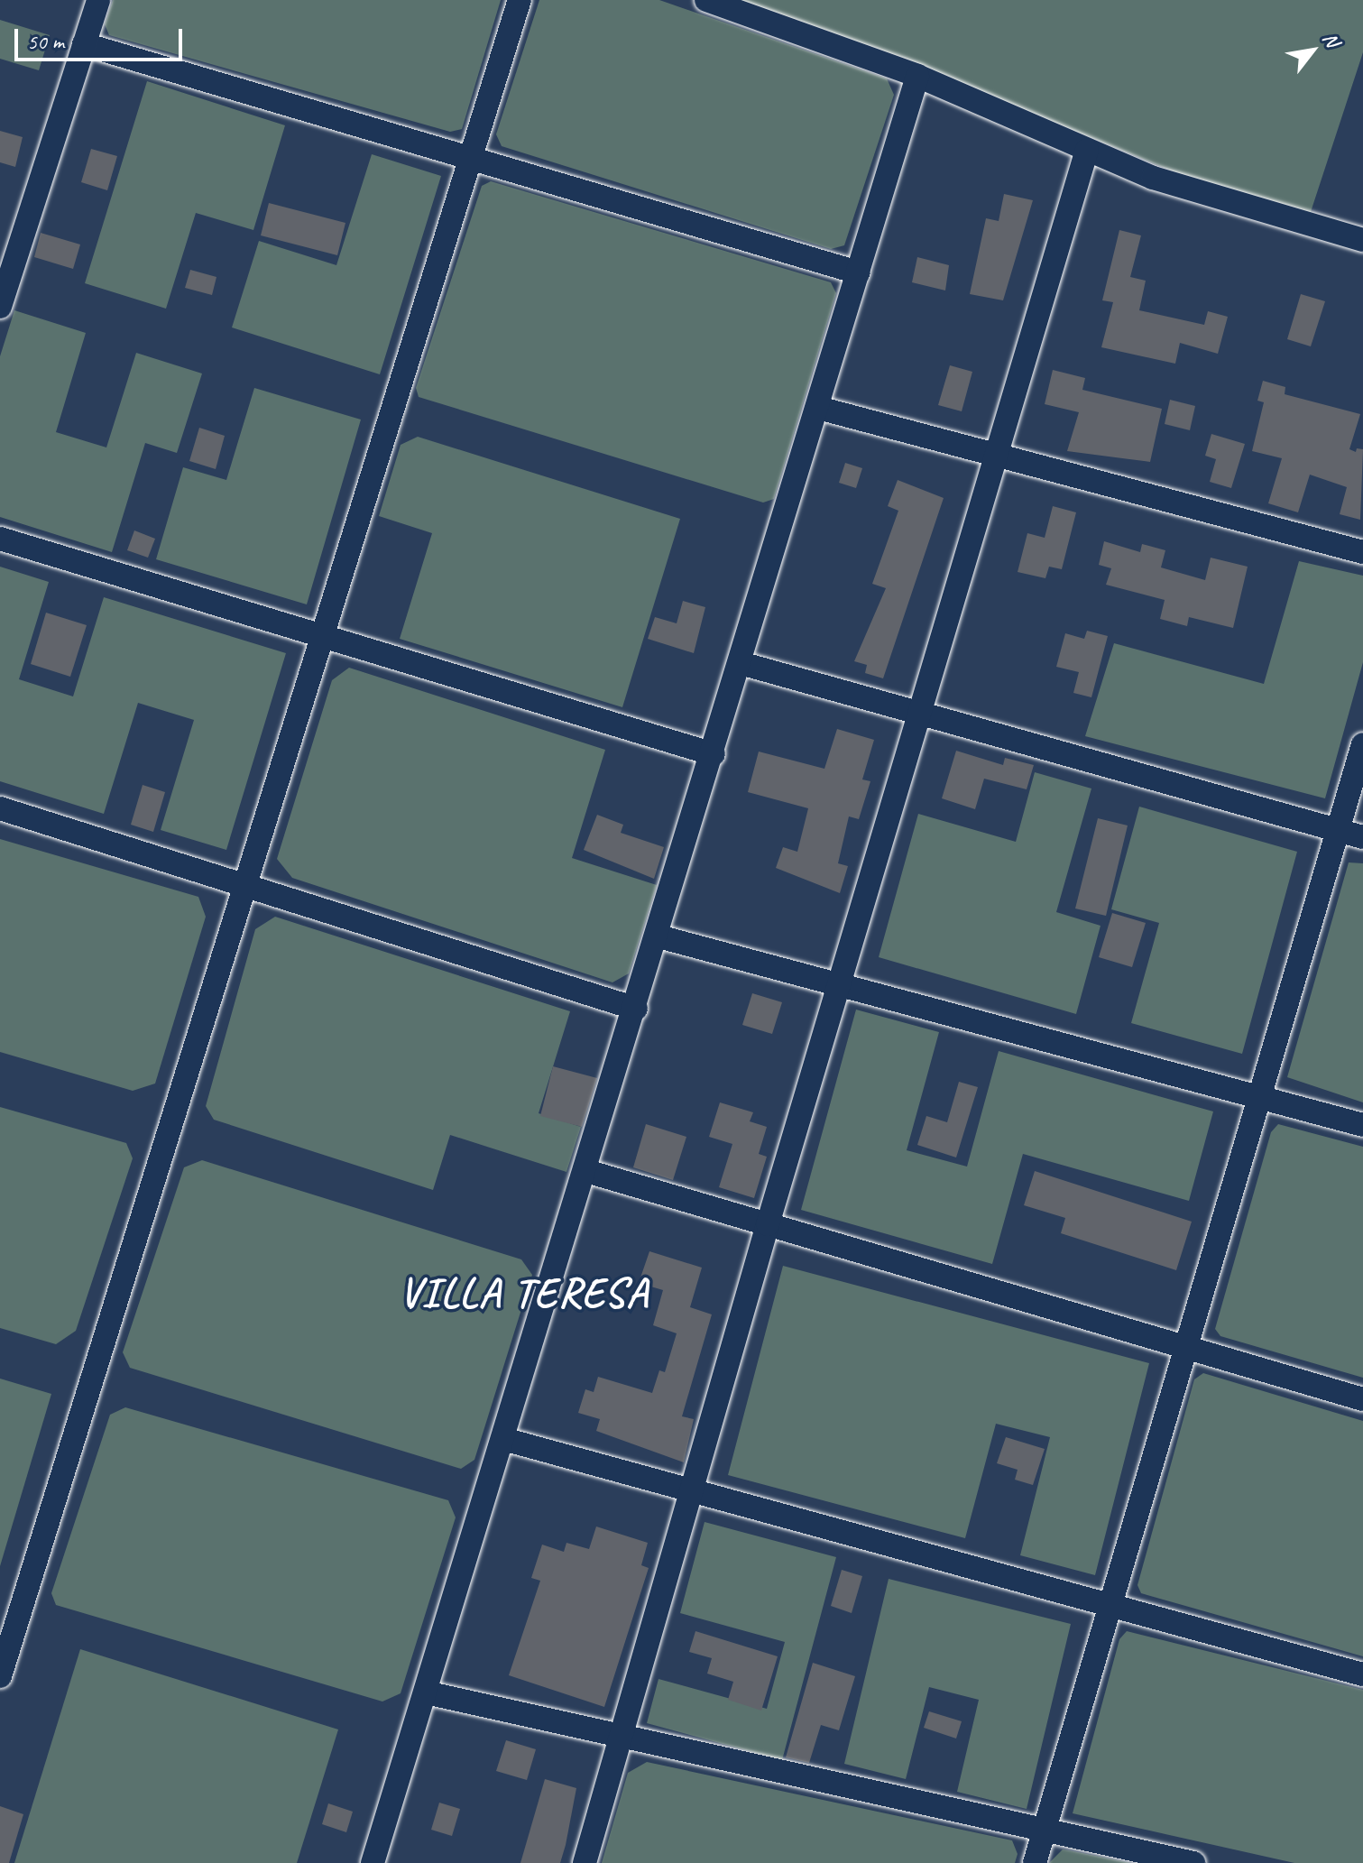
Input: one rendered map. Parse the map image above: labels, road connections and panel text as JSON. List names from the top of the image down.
{
  "districts": ["VILLA TERESA"],
  "scale_bar": "50 m",
  "north": "top right"
}
